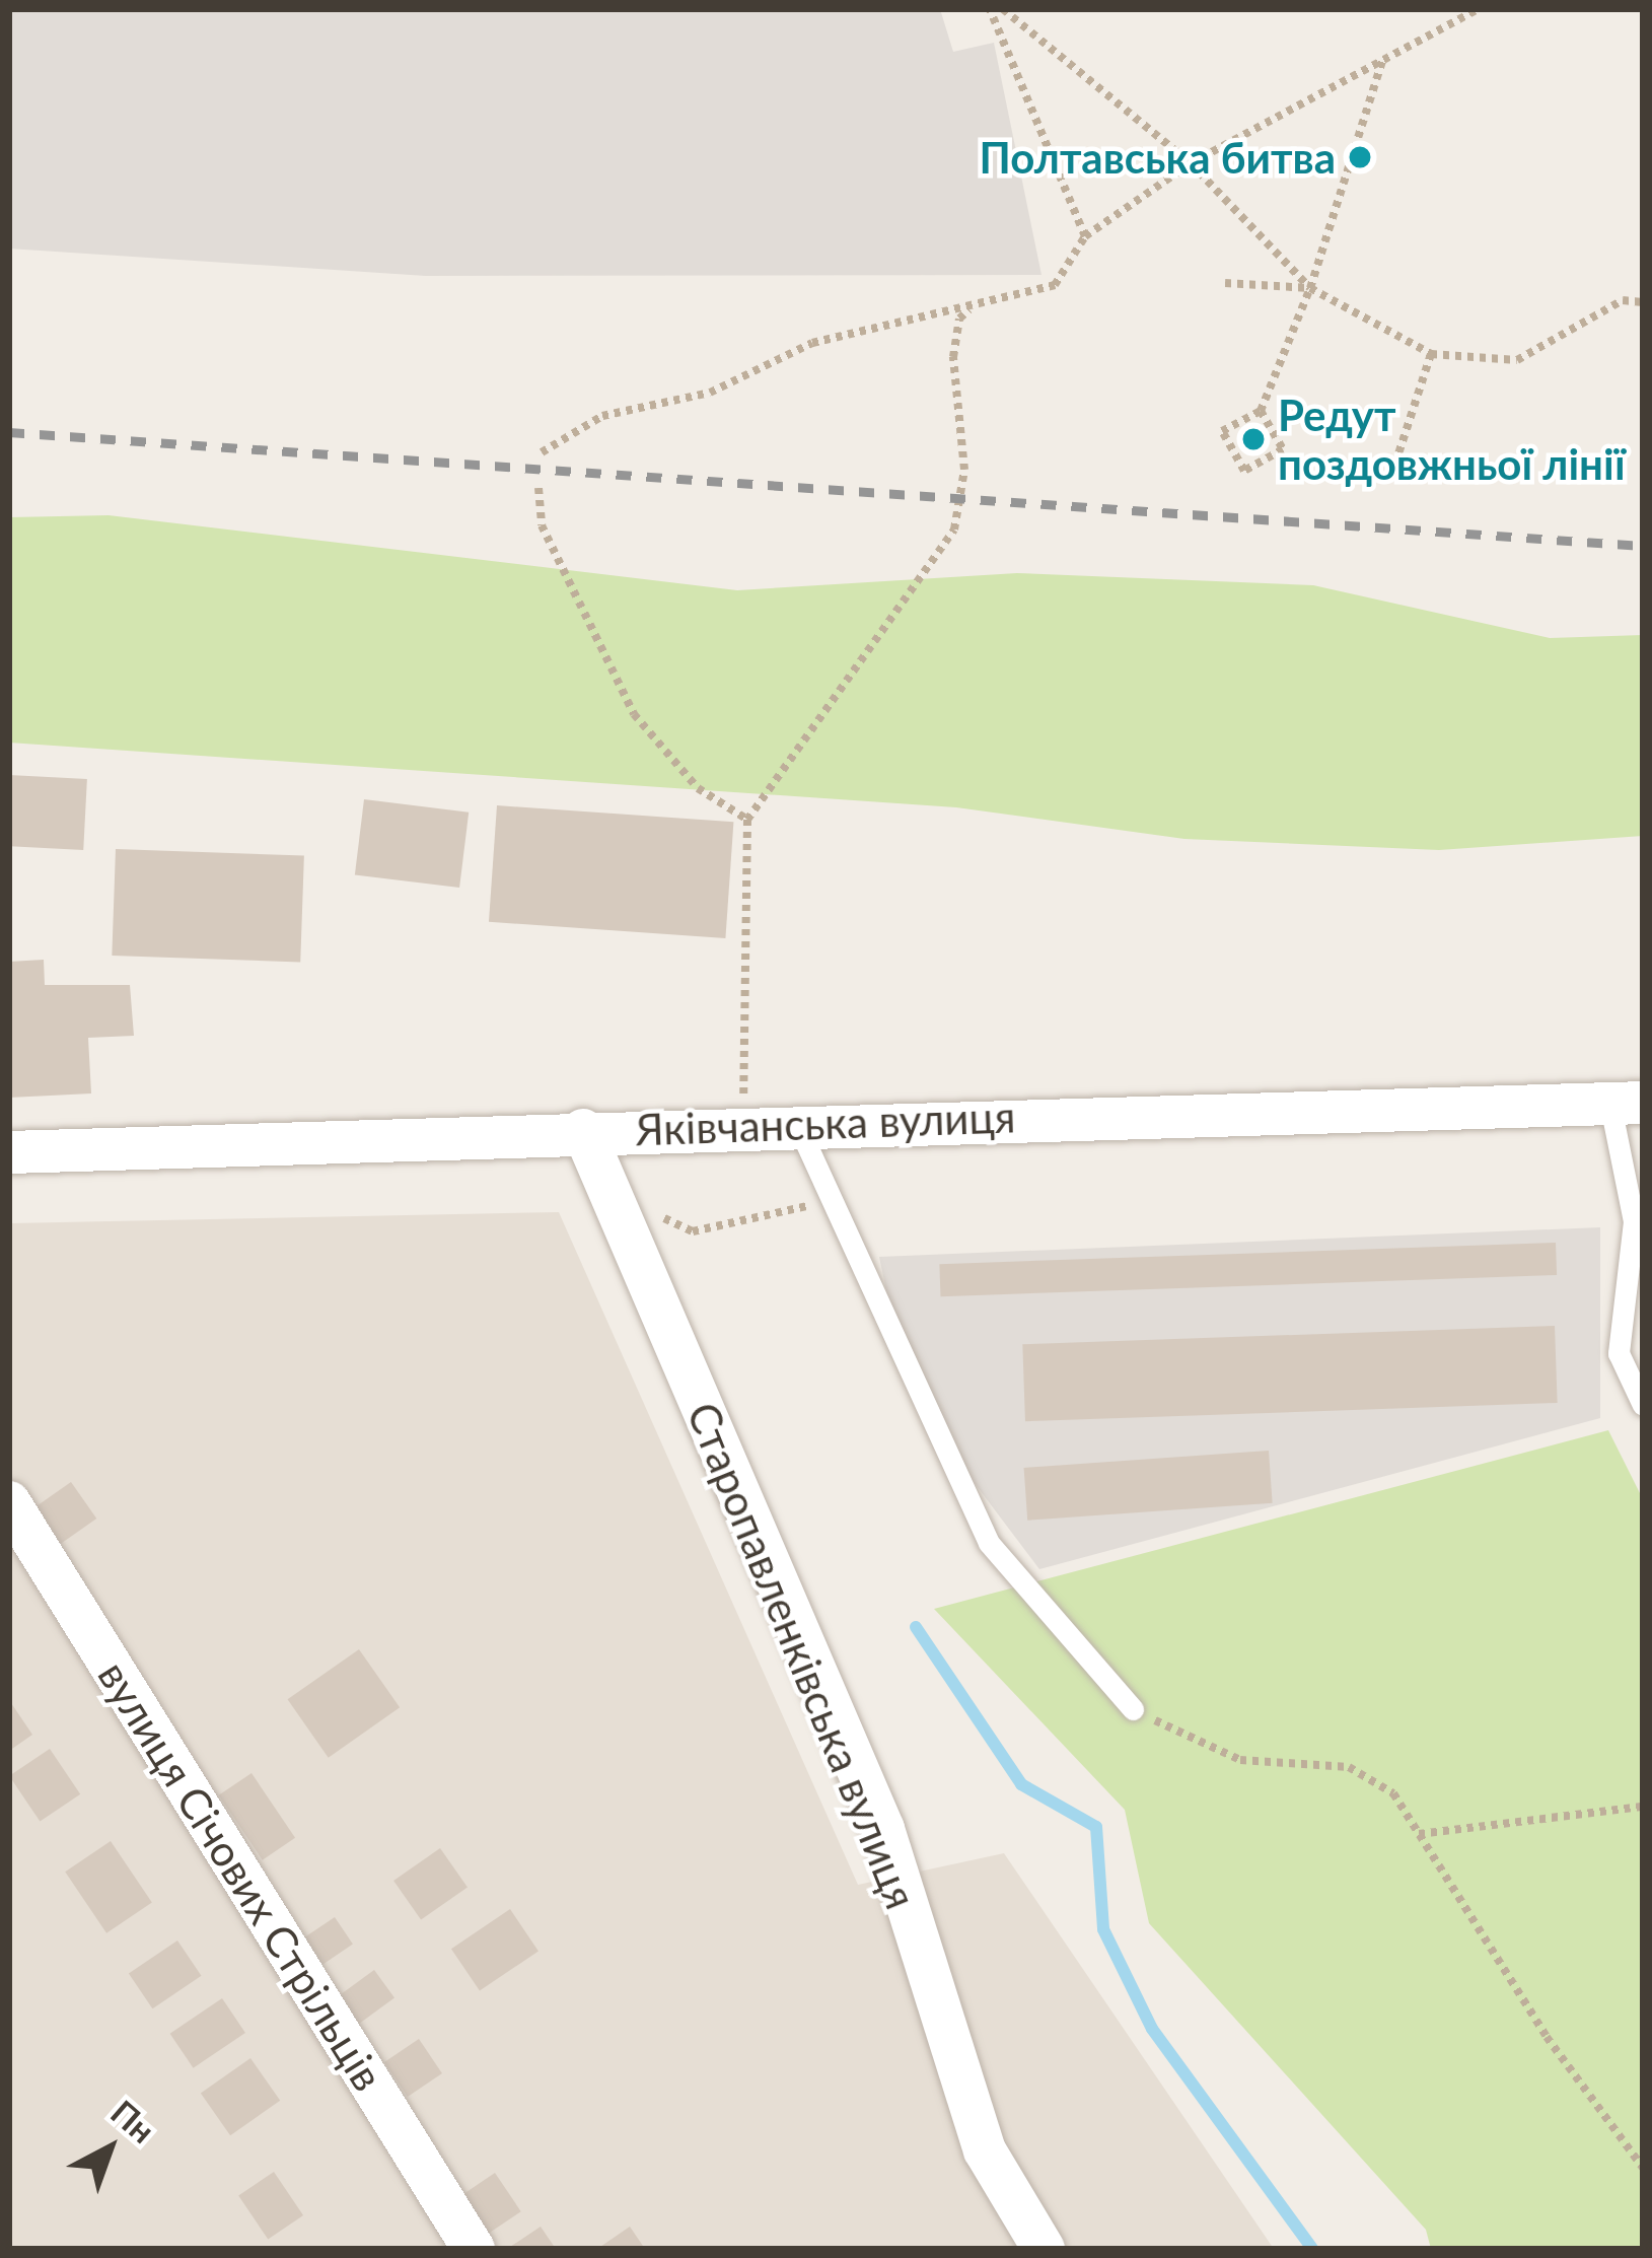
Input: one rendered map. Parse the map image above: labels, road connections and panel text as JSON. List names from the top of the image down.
{
  "streets": {
    "street": ["Яківчанська вулиця", "Старопавленківська вулиця", "вулиця Січових Стрільців"]
  },
  "crossings": [
    ["Яківчанська вулиця", "Старопавленківська вулиця"]
  ],
  "places": ["Полтавська битва", "Редут поздовжньої лінії"],
  "north": "top right"
}
